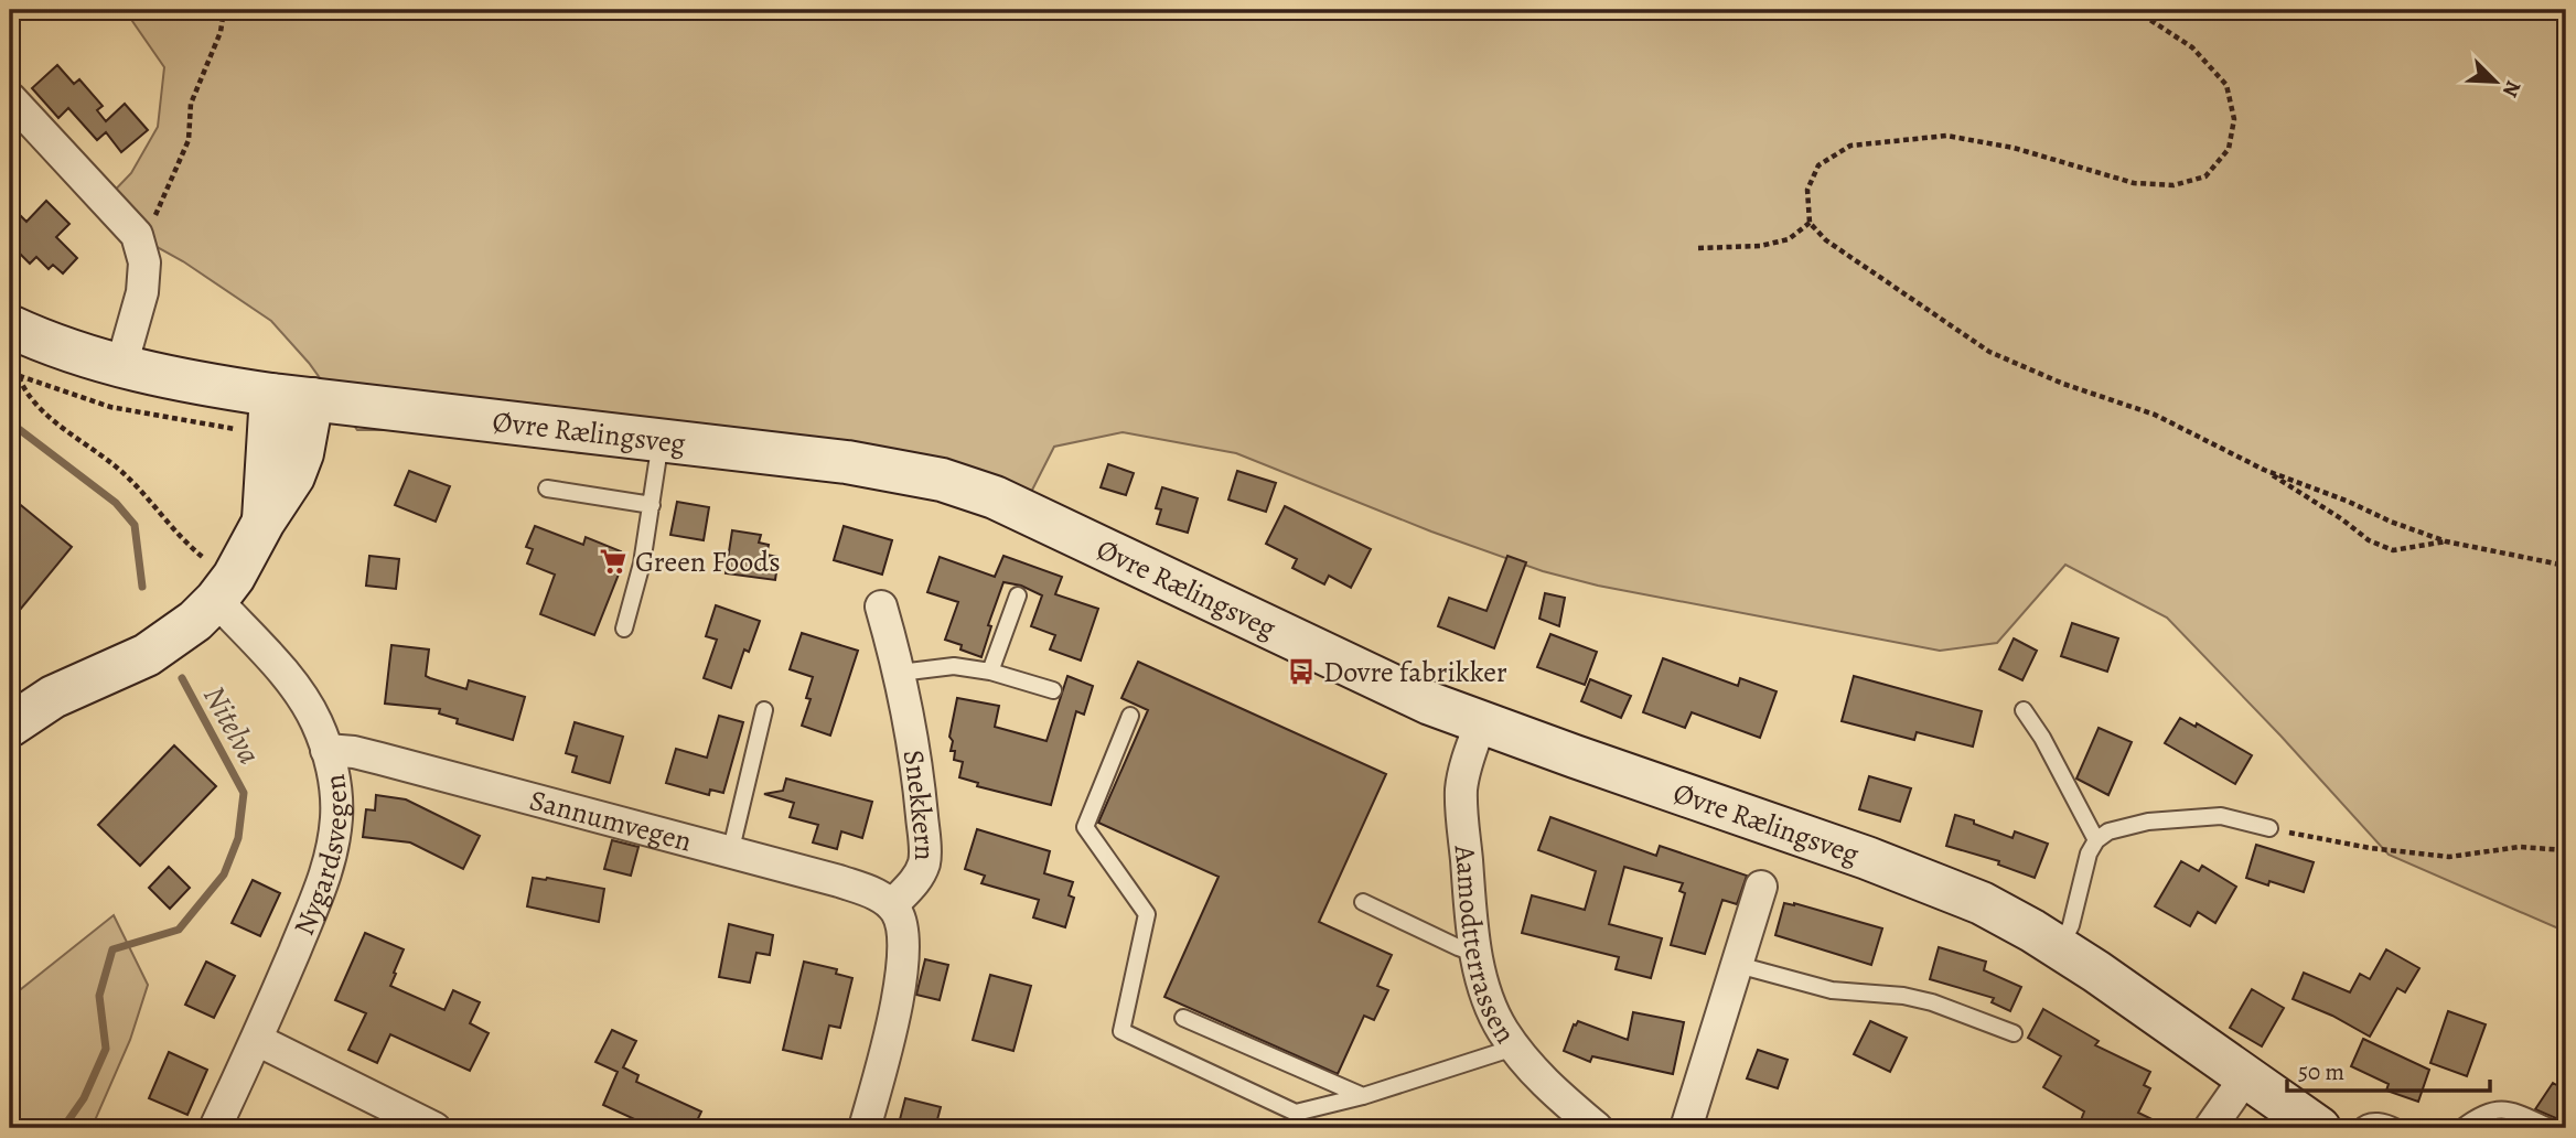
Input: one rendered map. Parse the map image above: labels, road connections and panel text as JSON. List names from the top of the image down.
{
  "streets": {
    "main road": ["Øvre Rælingsveg"],
    "street": [
      "Snekkern",
      "Sannumvegen",
      "Nygardsvegen",
      "Aamodtterrassen"
    ]
  },
  "crossings": [
    ["Øvre Rælingsveg", "Aamodtterrassen"],
    ["Snekkern", "Sannumvegen"],
    ["Sannumvegen", "Nygardsvegen"]
  ],
  "water": ["Nitelva"],
  "places": {
    "supermarket": ["Green Foods"],
    "bus stop": ["Dovre fabrikker"]
  },
  "scale_bar": "50 m",
  "north": "bottom right"
}
